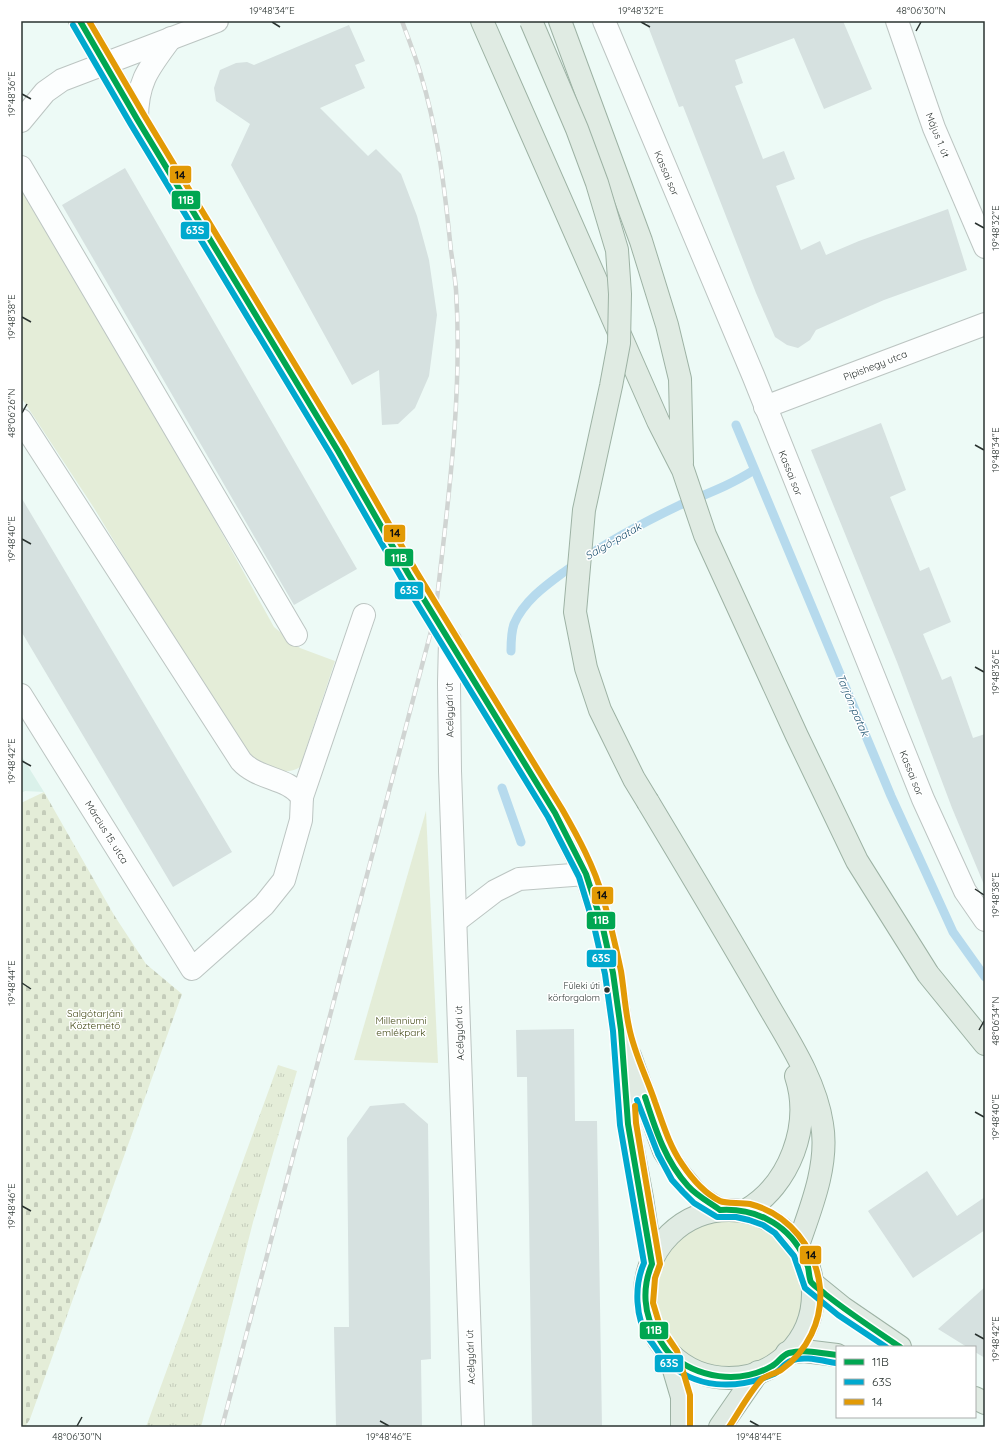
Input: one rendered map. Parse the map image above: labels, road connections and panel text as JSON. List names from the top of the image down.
{
  "streets": {
    "street": [
      "Május 1. út",
      "Kassai sor",
      "Pipishegy utca",
      "Acélgyári út",
      "Március 15. utca"
    ]
  },
  "crossings": [
    ["Kassai sor", "Pipishegy utca"]
  ],
  "water": ["Salgó-patak", "Tarján-patak"],
  "parks": ["Salgótarjáni Köztemető", "Millenniumi emlékpark"],
  "places": ["Füleki úti körforgalom"],
  "lines": ["transit line 11B", "transit line 14", "transit line 63S"],
  "legend": ["11B", "63S", "14"],
  "coordinates": [
    "19°48'34\"E",
    "19°48'32\"E",
    "48°06'30\"N",
    "19°48'36\"E",
    "19°48'38\"E",
    "48°06'26\"N",
    "19°48'40\"E",
    "19°48'42\"E",
    "19°48'44\"E",
    "48°06'34\"N",
    "19°48'46\"E"
  ]
}
